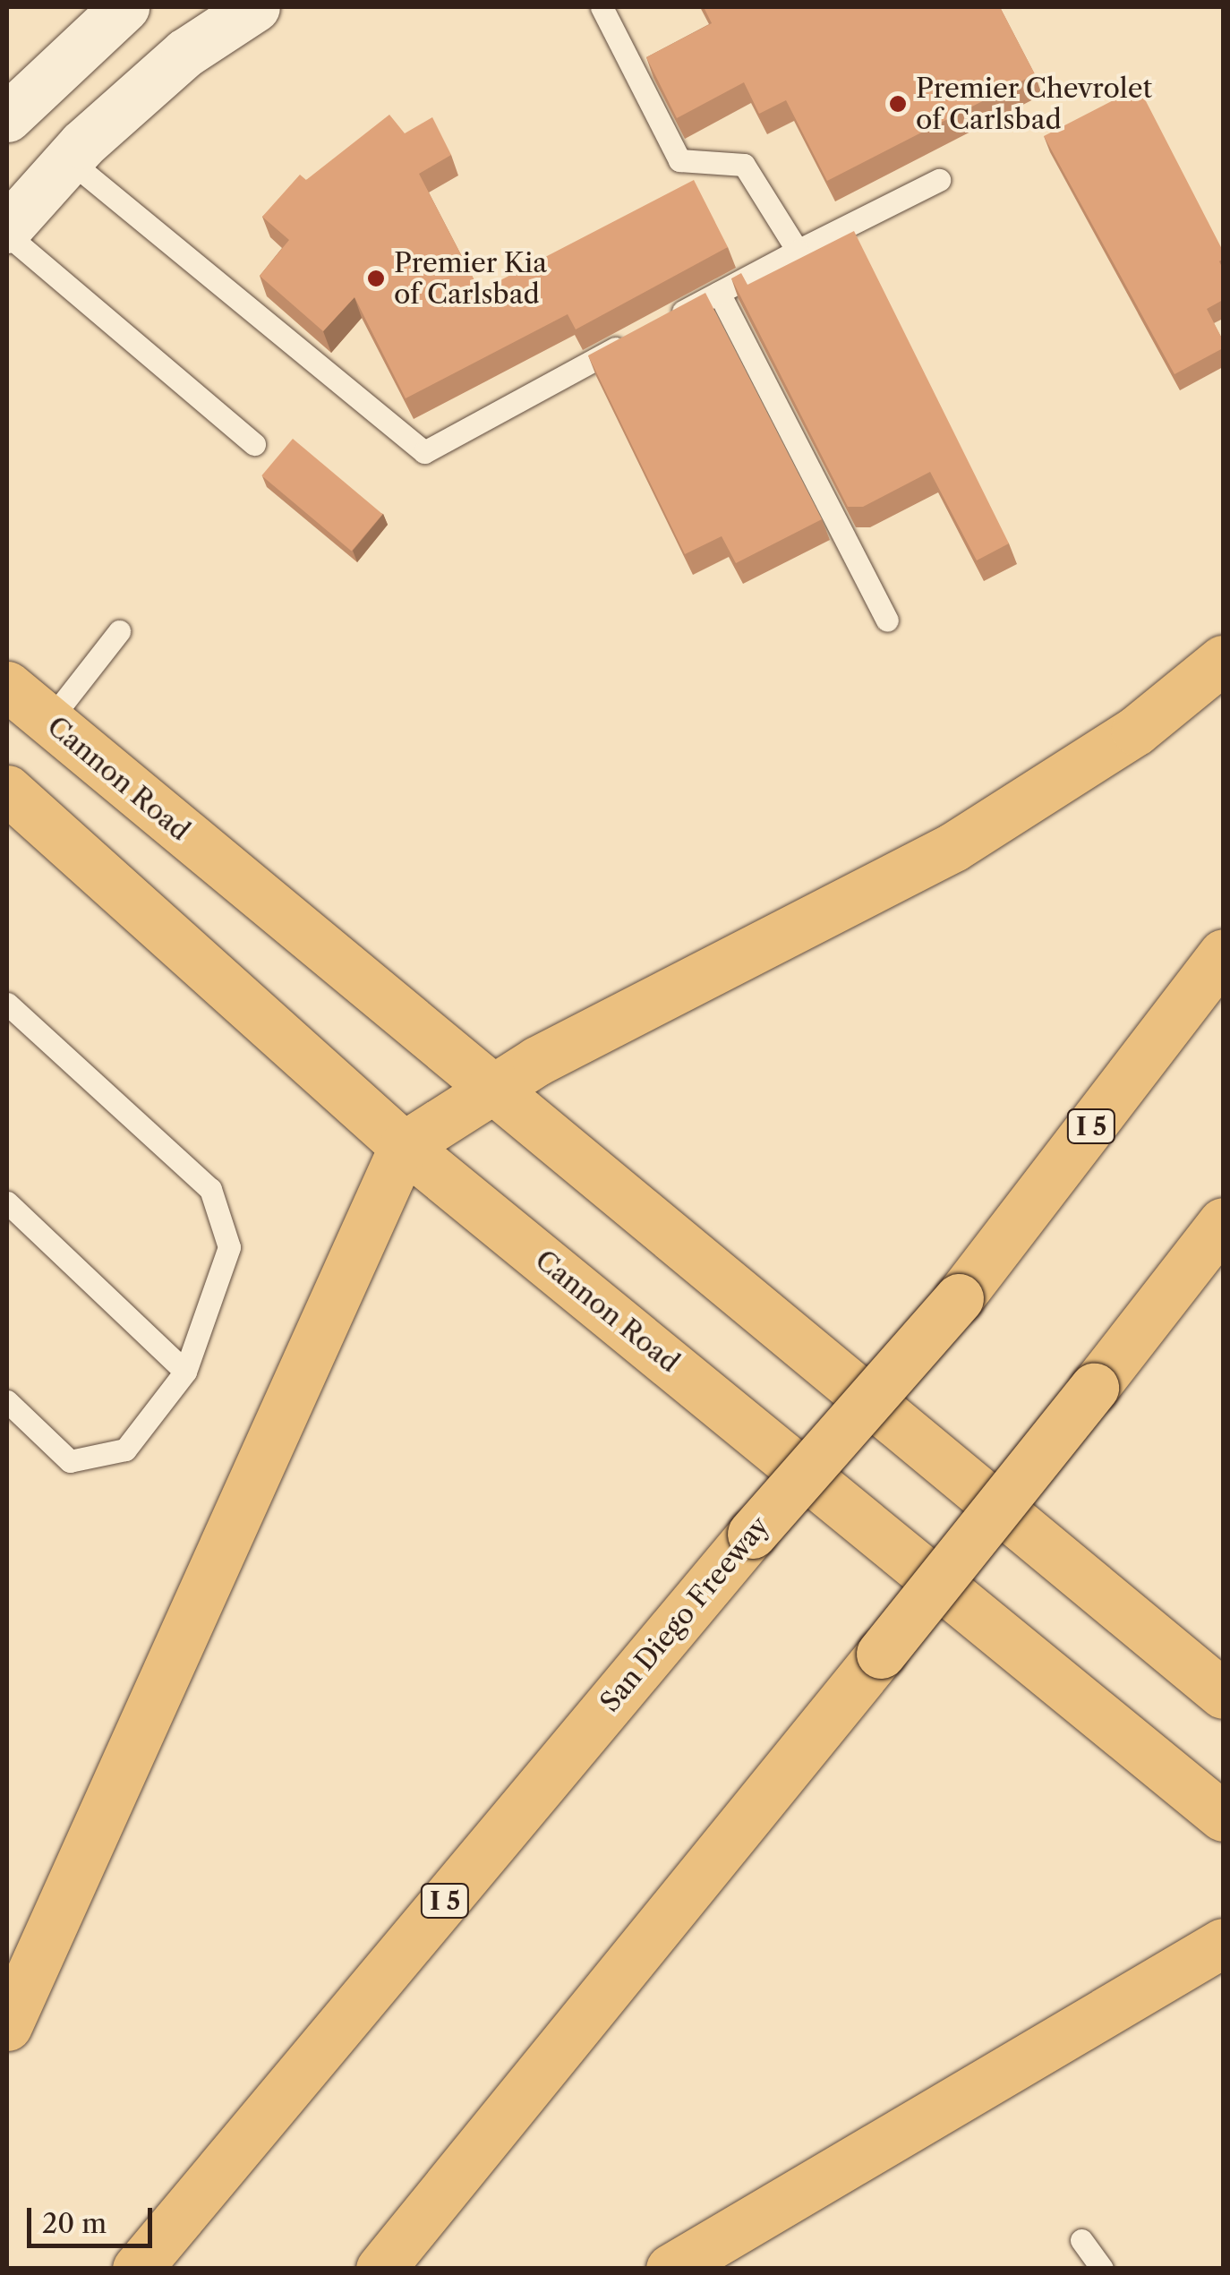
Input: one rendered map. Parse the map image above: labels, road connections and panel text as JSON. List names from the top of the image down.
{
  "streets": {
    "main road": ["Cannon Road", "I 5", "San Diego Freeway"]
  },
  "places": ["Premier Chevrolet of Carlsbad", "Premier Kia of Carlsbad"],
  "scale_bar": "20 m"
}
